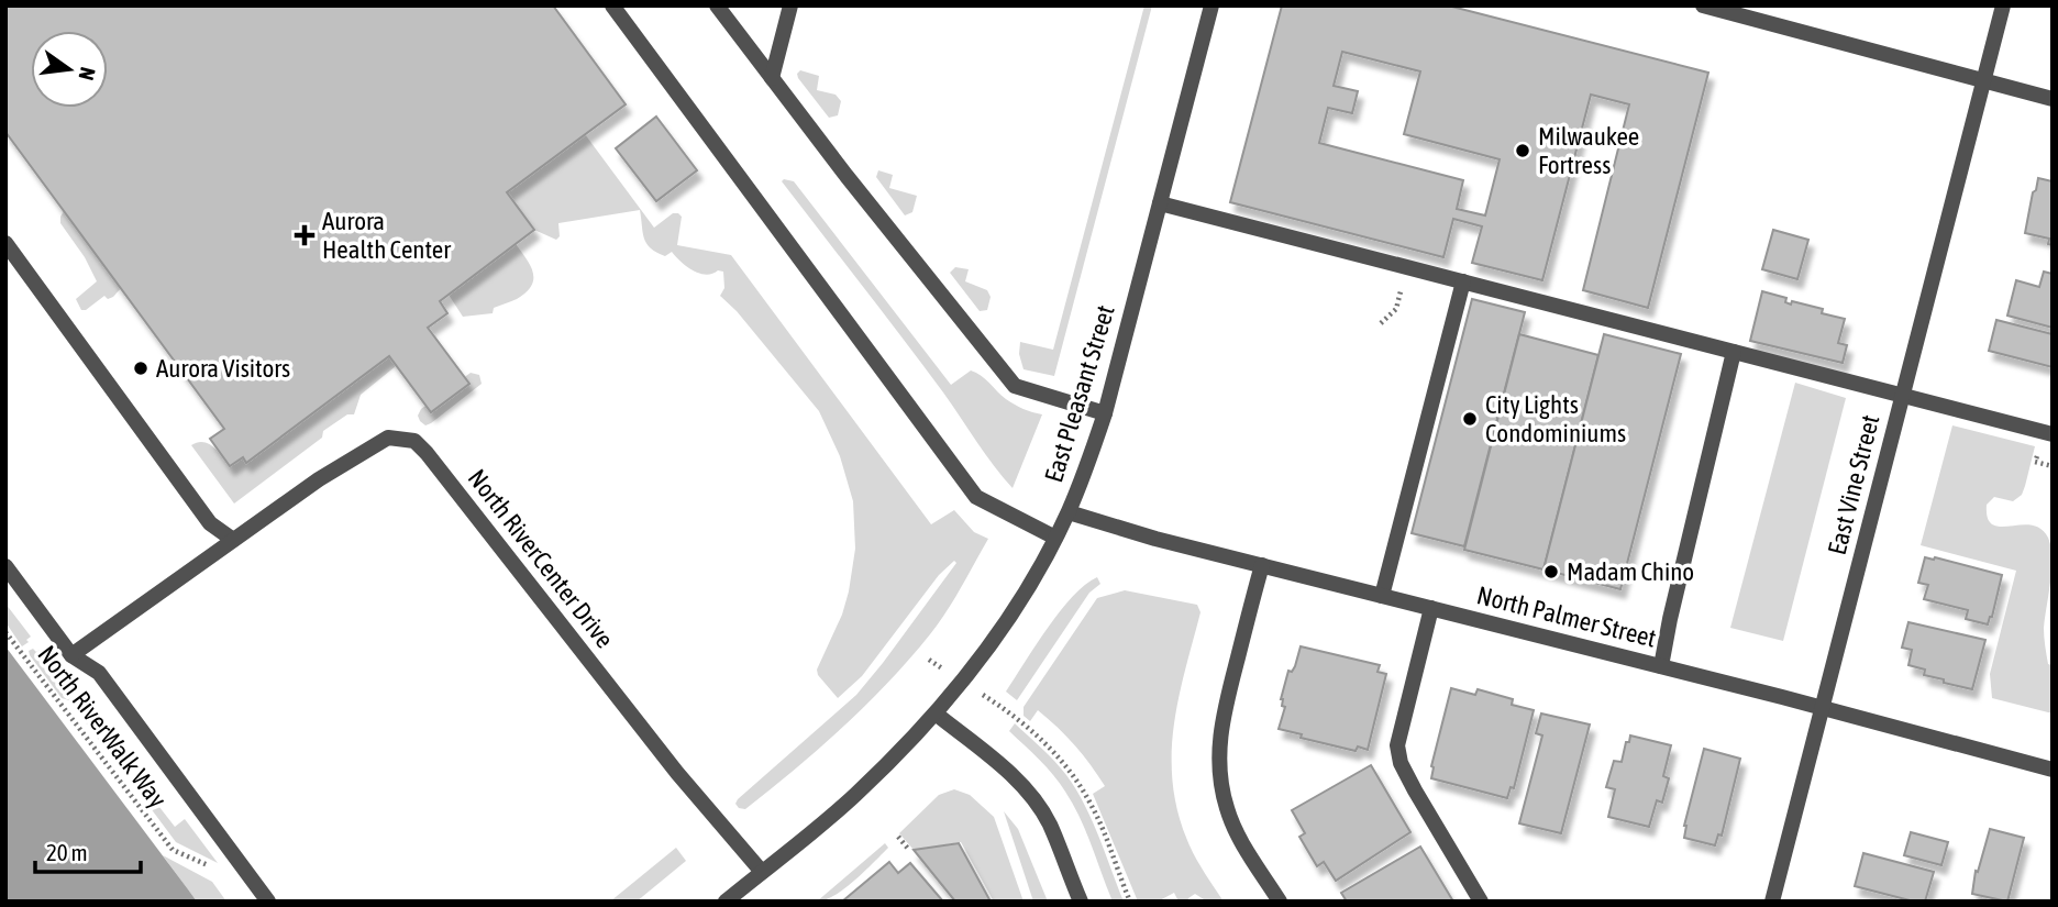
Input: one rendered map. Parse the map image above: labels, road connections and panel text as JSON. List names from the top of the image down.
{
  "streets": {
    "street": [
      "East Pleasant Street",
      "East Vine Street",
      "North RiverCenter Drive",
      "North Palmer Street"
    ],
    "path": ["North RiverWalk Way"]
  },
  "crossings": [
    ["East Pleasant Street", "North RiverCenter Drive"],
    ["East Pleasant Street", "North Palmer Street"],
    ["East Vine Street", "North Palmer Street"]
  ],
  "places": {
    "other": [
      "Milwaukee Fortress",
      "Aurora Visitors",
      "City Lights Condominiums",
      "Madam Chino"
    ],
    "health": ["Aurora Health Center"]
  },
  "scale_bar": "20 m",
  "north": "right"
}
